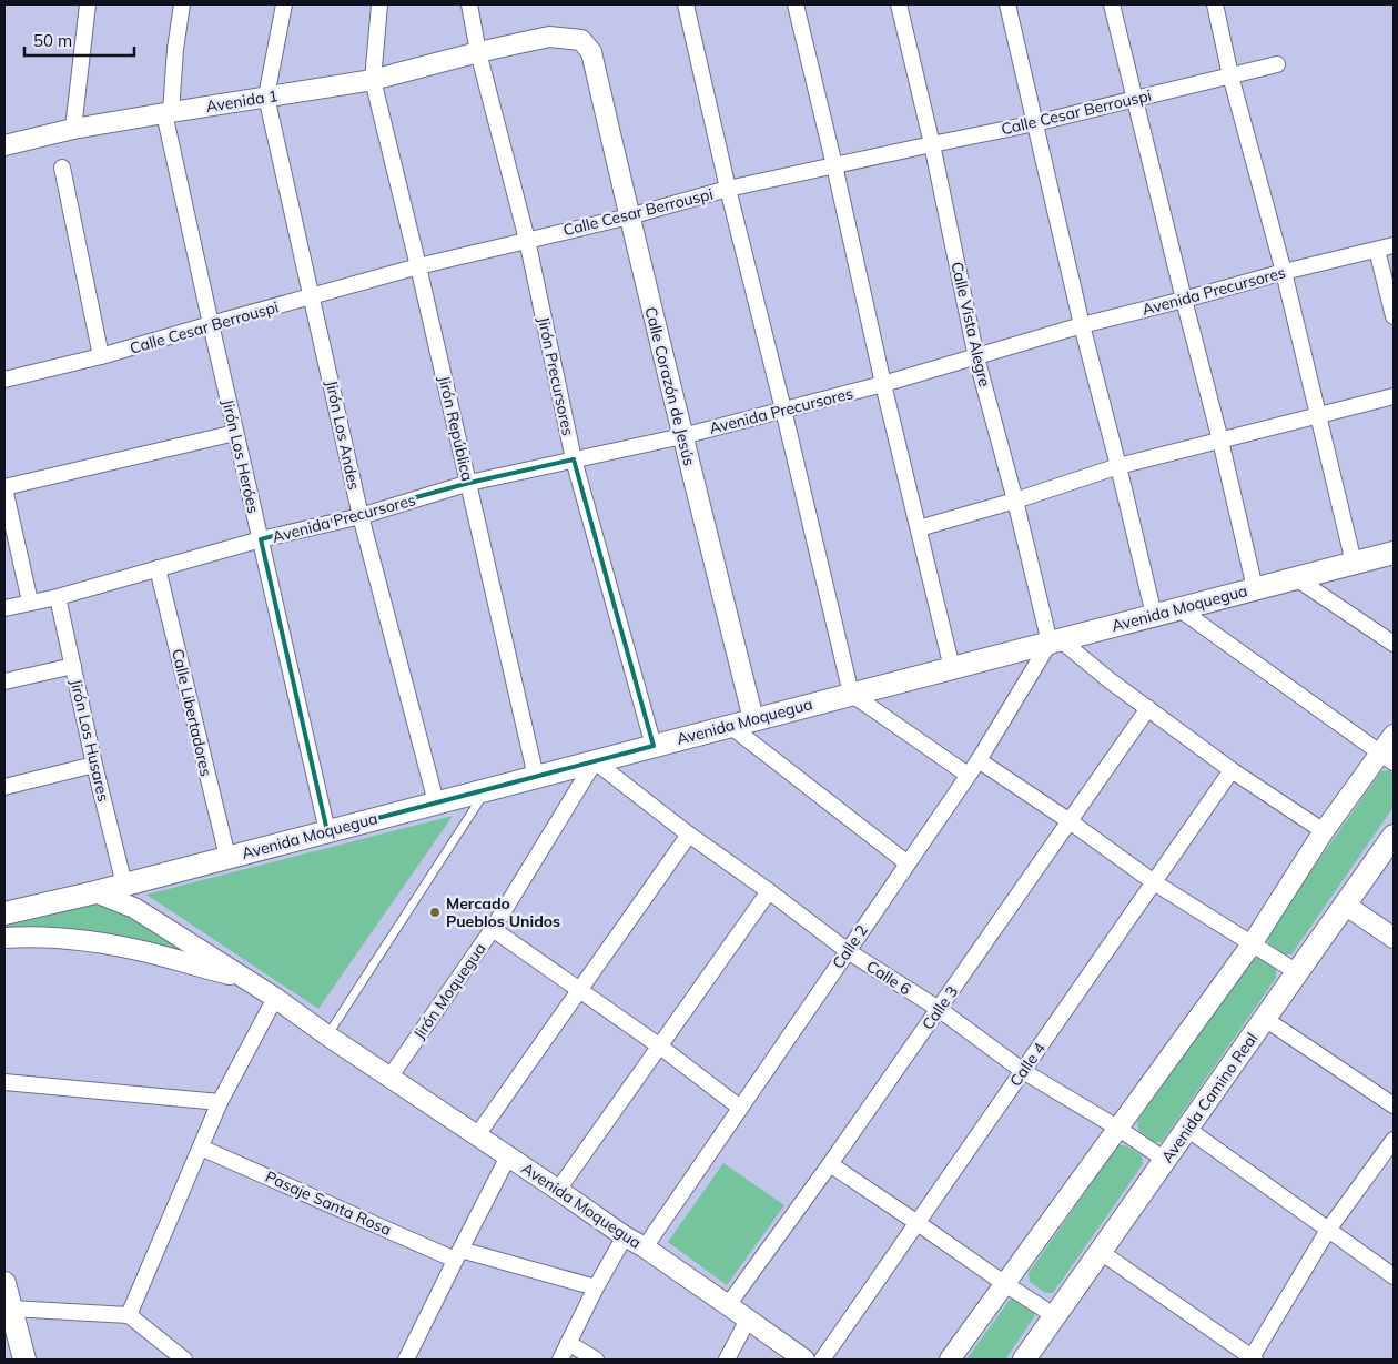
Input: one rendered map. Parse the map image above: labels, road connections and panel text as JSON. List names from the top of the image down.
{
  "streets": {
    "main road": ["Avenida Moquegua", "Avenida Camino Real"],
    "street": [
      "Avenida 1",
      "Calle Cesar Berrouspi",
      "Avenida Precursores",
      "Calle Vista Alegre",
      "Jirón Precursores",
      "Calle Corazón de Jesús",
      "Jirón República",
      "Jirón Los Andes",
      "Jirón Los Heróes",
      "Calle Libertadores",
      "Jirón Los Husares",
      "Calle 2",
      "Calle 6",
      "Jirón Moquegua",
      "Calle 3",
      "Calle 4",
      "Pasaje Santa Rosa"
    ]
  },
  "crossings": [
    ["Avenida 1", "Jirón Precursores"],
    ["Avenida 1", "Calle Corazón de Jesús"],
    ["Avenida 1", "Jirón República"],
    ["Avenida 1", "Jirón Los Andes"],
    ["Avenida 1", "Jirón Los Heróes"],
    ["Calle Cesar Berrouspi", "Calle Vista Alegre"],
    ["Calle Cesar Berrouspi", "Jirón Precursores"],
    ["Calle Cesar Berrouspi", "Calle Corazón de Jesús"],
    ["Calle Cesar Berrouspi", "Jirón República"],
    ["Calle Cesar Berrouspi", "Jirón Los Andes"],
    ["Calle Cesar Berrouspi", "Jirón Los Heróes"],
    ["Avenida Precursores", "Calle Vista Alegre"],
    ["Avenida Precursores", "Jirón Precursores"],
    ["Avenida Precursores", "Calle Corazón de Jesús"],
    ["Avenida Precursores", "Jirón República"],
    ["Avenida Precursores", "Jirón Los Andes"],
    ["Avenida Precursores", "Jirón Los Heróes"],
    ["Avenida Precursores", "Calle Libertadores"],
    ["Avenida Precursores", "Jirón Los Husares"],
    ["Calle Vista Alegre", "Avenida Moquegua"],
    ["Calle Vista Alegre", "Calle 2"],
    ["Jirón Precursores", "Avenida Moquegua"],
    ["Calle Corazón de Jesús", "Avenida Moquegua"],
    ["Jirón República", "Avenida Moquegua"],
    ["Jirón Los Andes", "Avenida Moquegua"],
    ["Jirón Los Heróes", "Avenida Moquegua"],
    ["Avenida Moquegua", "Calle Libertadores"],
    ["Avenida Moquegua", "Jirón Los Husares"],
    ["Avenida Moquegua", "Calle 2"],
    ["Avenida Moquegua", "Calle 6"],
    ["Avenida Moquegua", "Jirón Moquegua"],
    ["Avenida Moquegua", "Calle 3"],
    ["Calle 2", "Calle 6"],
    ["Calle 6", "Jirón Moquegua"],
    ["Calle 6", "Calle 3"],
    ["Calle 6", "Calle 4"],
    ["Calle 6", "Avenida Camino Real"]
  ],
  "places": ["Mercado Pueblos Unidos"],
  "scale_bar": "50 m"
}
